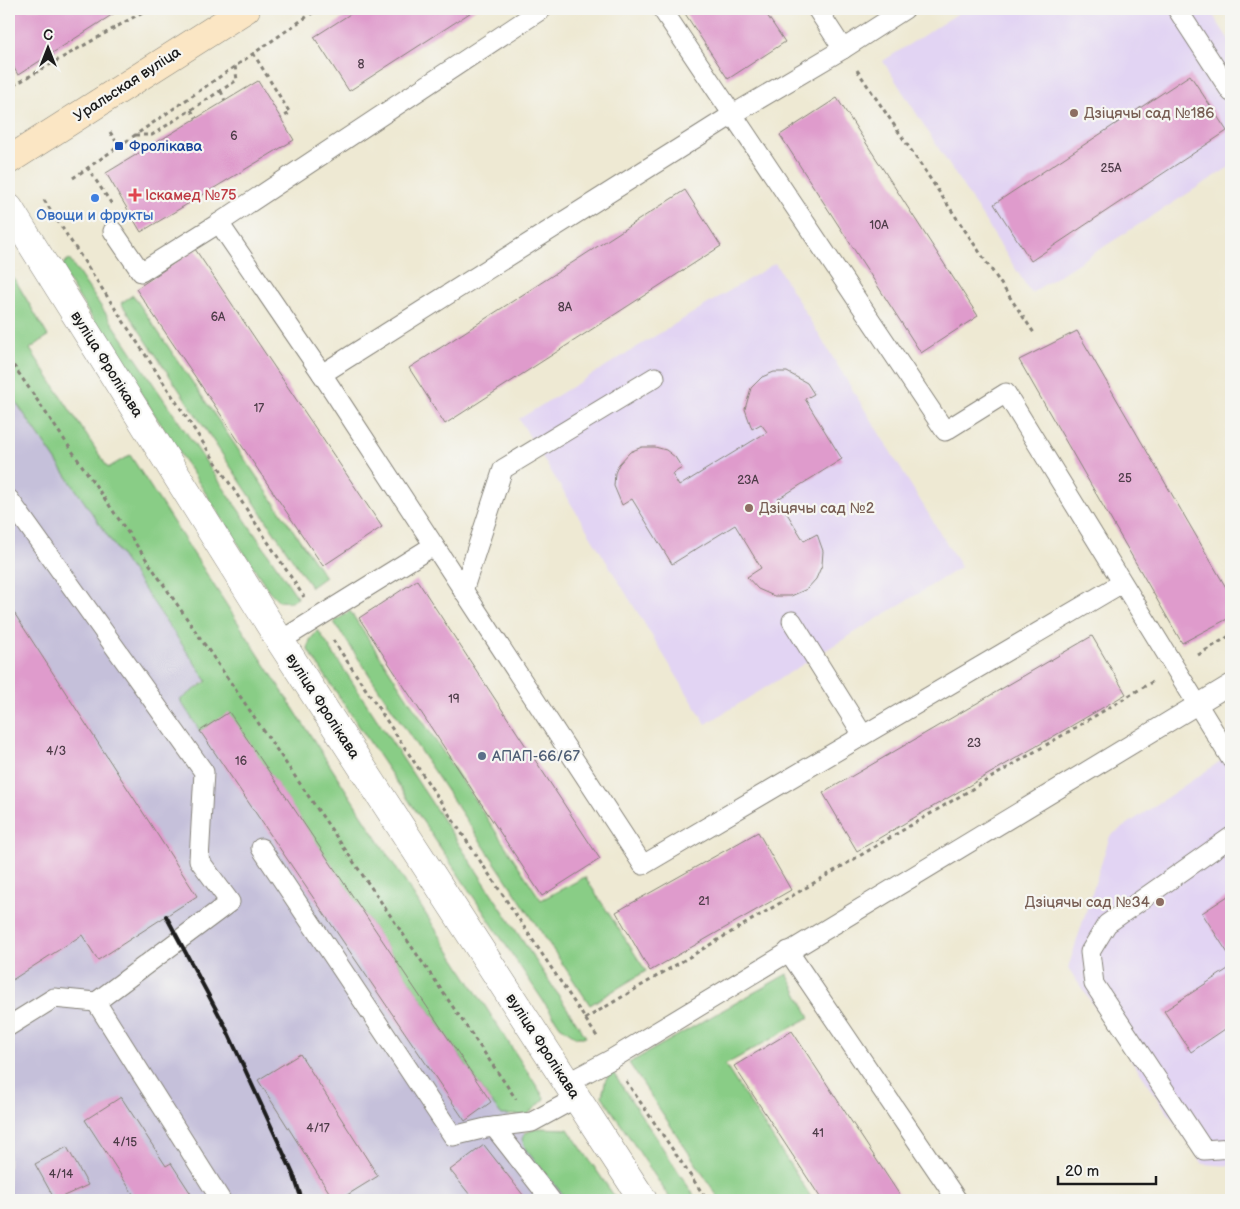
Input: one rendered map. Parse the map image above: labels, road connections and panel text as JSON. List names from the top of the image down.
{
  "streets": {
    "street": ["Уральская вуліца", "вуліца Фролікава"]
  },
  "places": {
    "other": [
      "Дзіцячы сад №186",
      "Овощи и фрукты",
      "Дзіцячы сад №2",
      "АПАП-66/67",
      "Дзіцячы сад №34"
    ],
    "transit": ["Фролікава"],
    "health": ["Іскамед №75"]
  },
  "house_numbers": [
    "8",
    "6",
    "25А",
    "10А",
    "8А",
    "6А",
    "17",
    "25",
    "23А",
    "19",
    "23",
    "4/3",
    "16",
    "21",
    "4/17",
    "41",
    "4/15",
    "4/14"
  ],
  "scale_bar": "20 m",
  "north": "top"
}
